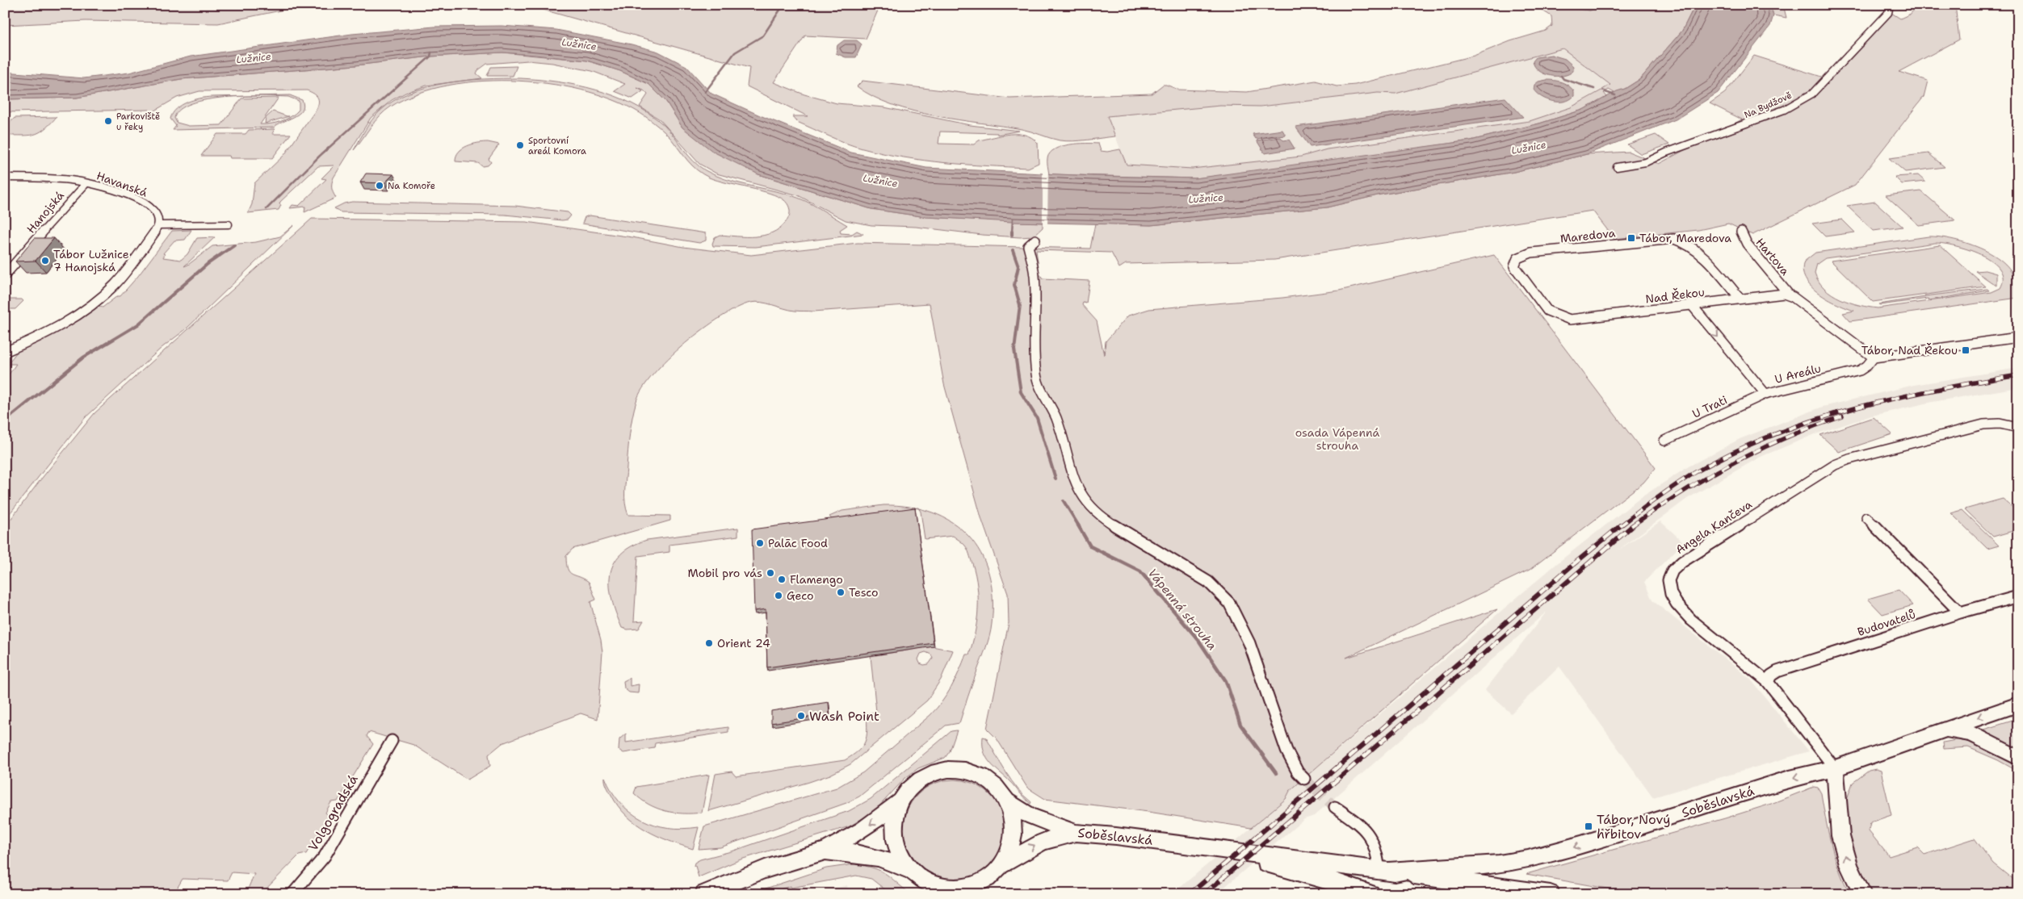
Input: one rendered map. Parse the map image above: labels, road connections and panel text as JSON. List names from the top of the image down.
{
  "streets": {
    "main road": ["Soběslavská"],
    "street": [
      "Na Bydžově",
      "Havanská",
      "Hanojská",
      "Maredova",
      "Hartova",
      "Nad Řekou",
      "U Areálu",
      "U Trati",
      "Angela Kančeva",
      "Budovatelů",
      "Volgogradská"
    ]
  },
  "crossings": [
    ["Havanská", "Hanojská"],
    ["Maredova", "Nad Řekou"],
    ["Hartova", "Nad Řekou"],
    ["Hartova", "U Areálu"],
    ["Nad Řekou", "U Areálu"],
    ["U Areálu", "U Trati"],
    ["Angela Kančeva", "Budovatelů"],
    ["Angela Kančeva", "Soběslavská"]
  ],
  "one_way": ["U Areálu"],
  "water": ["Lužnice", "Vápenná strouha"],
  "parks": ["osada Vápenná strouha"],
  "places": {
    "other": [
      "Parkoviště u řeky",
      "Sportovní areál Komora",
      "Na Komoře",
      "Tábor Lužnice 7 Hanojská",
      "Palāc Food",
      "Mobil pro vás",
      "Flamengo",
      "Tesco",
      "Geco",
      "Orient 24",
      "Wash Point"
    ],
    "transit": ["Tábor, Maredova", "Tábor, Nad Řekou", "Tábor, Nový hřbitov"]
  }
}
